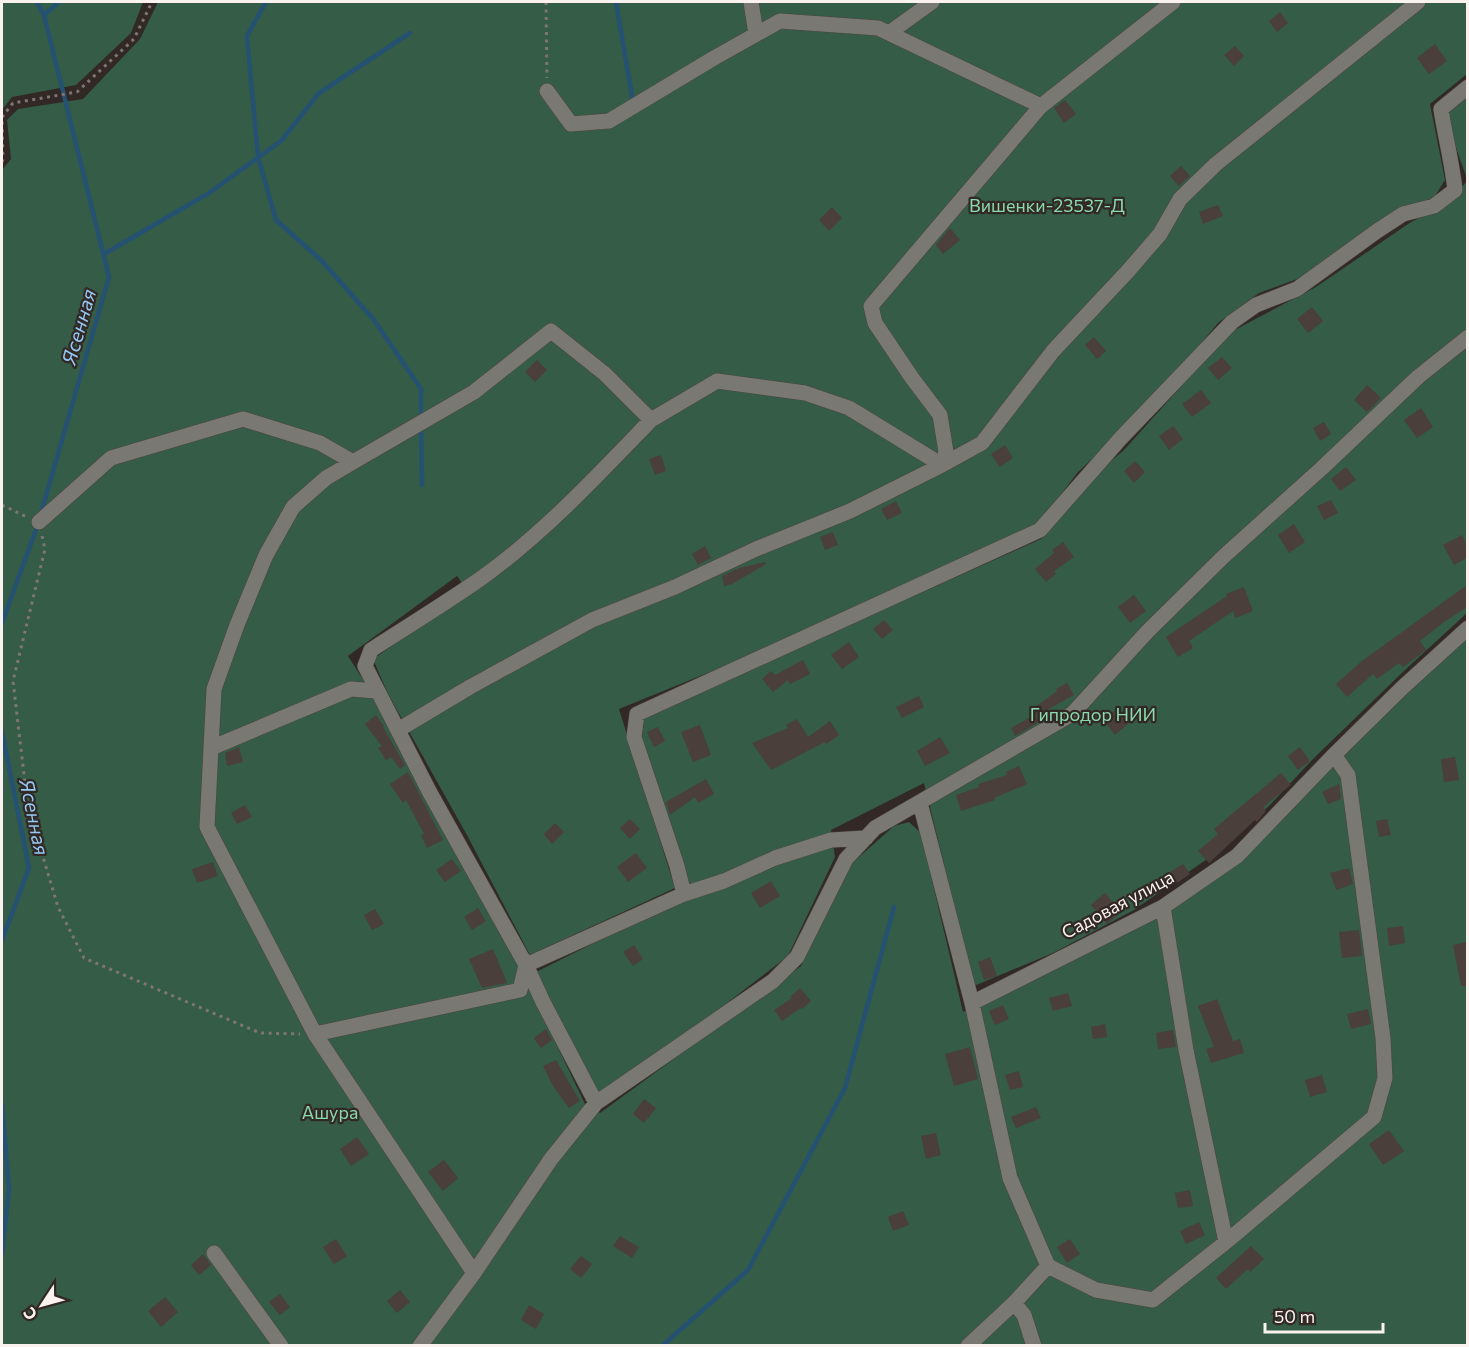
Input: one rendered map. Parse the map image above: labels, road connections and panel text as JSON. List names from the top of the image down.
{
  "streets": {
    "street": ["Садовая улица"]
  },
  "water": ["Ясенная"],
  "parks": ["Вишенки-23537-Д", "Гипродор НИИ", "Ашура"],
  "scale_bar": "50 m",
  "north": "bottom left"
}
